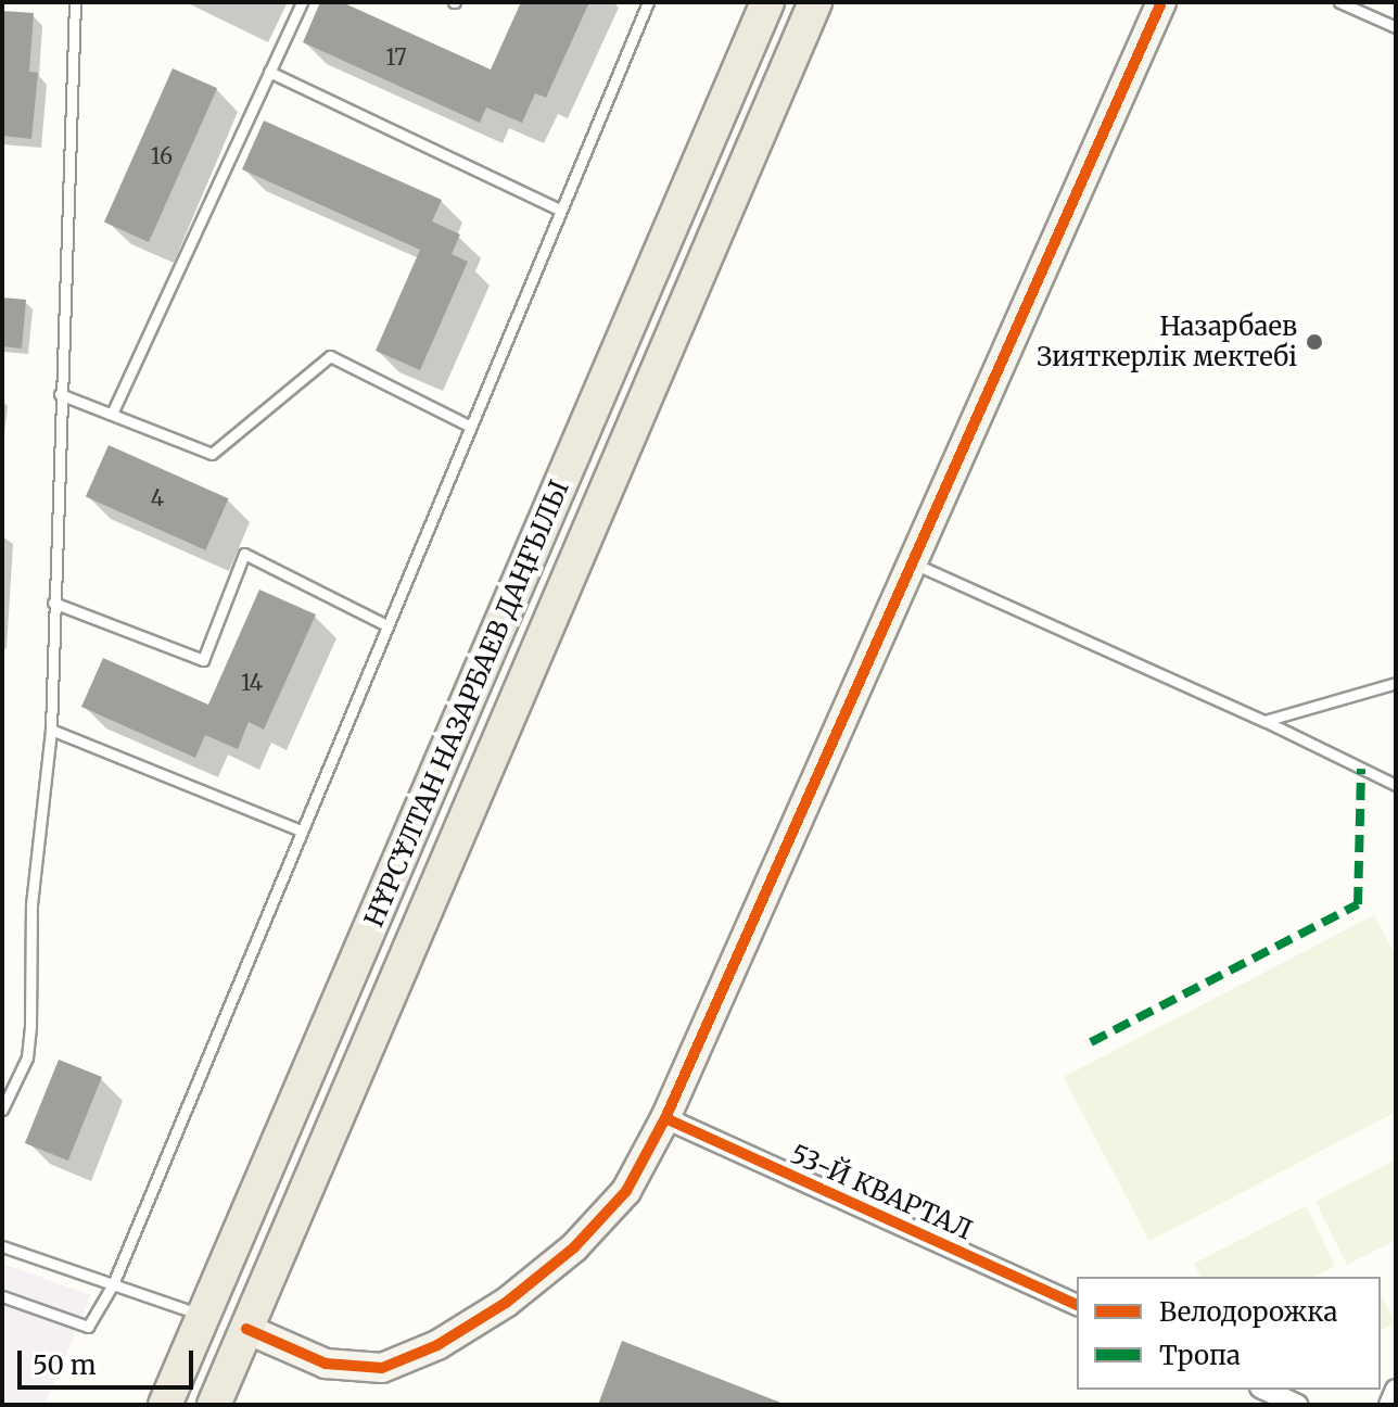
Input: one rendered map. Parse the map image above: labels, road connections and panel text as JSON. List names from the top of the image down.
{
  "streets": {
    "main road": ["НҰРСҰЛТАН НАЗАРБАЕВ ДАҢҒЫЛЫ"],
    "street": ["53-Й КВАРТАЛ"]
  },
  "places": ["Назарбаев Зияткерлік мектебі"],
  "house_numbers": [
    "17",
    "16",
    "4",
    "14"
  ],
  "legend": ["Велодорожка", "Тропа"],
  "scale_bar": "50 m"
}
